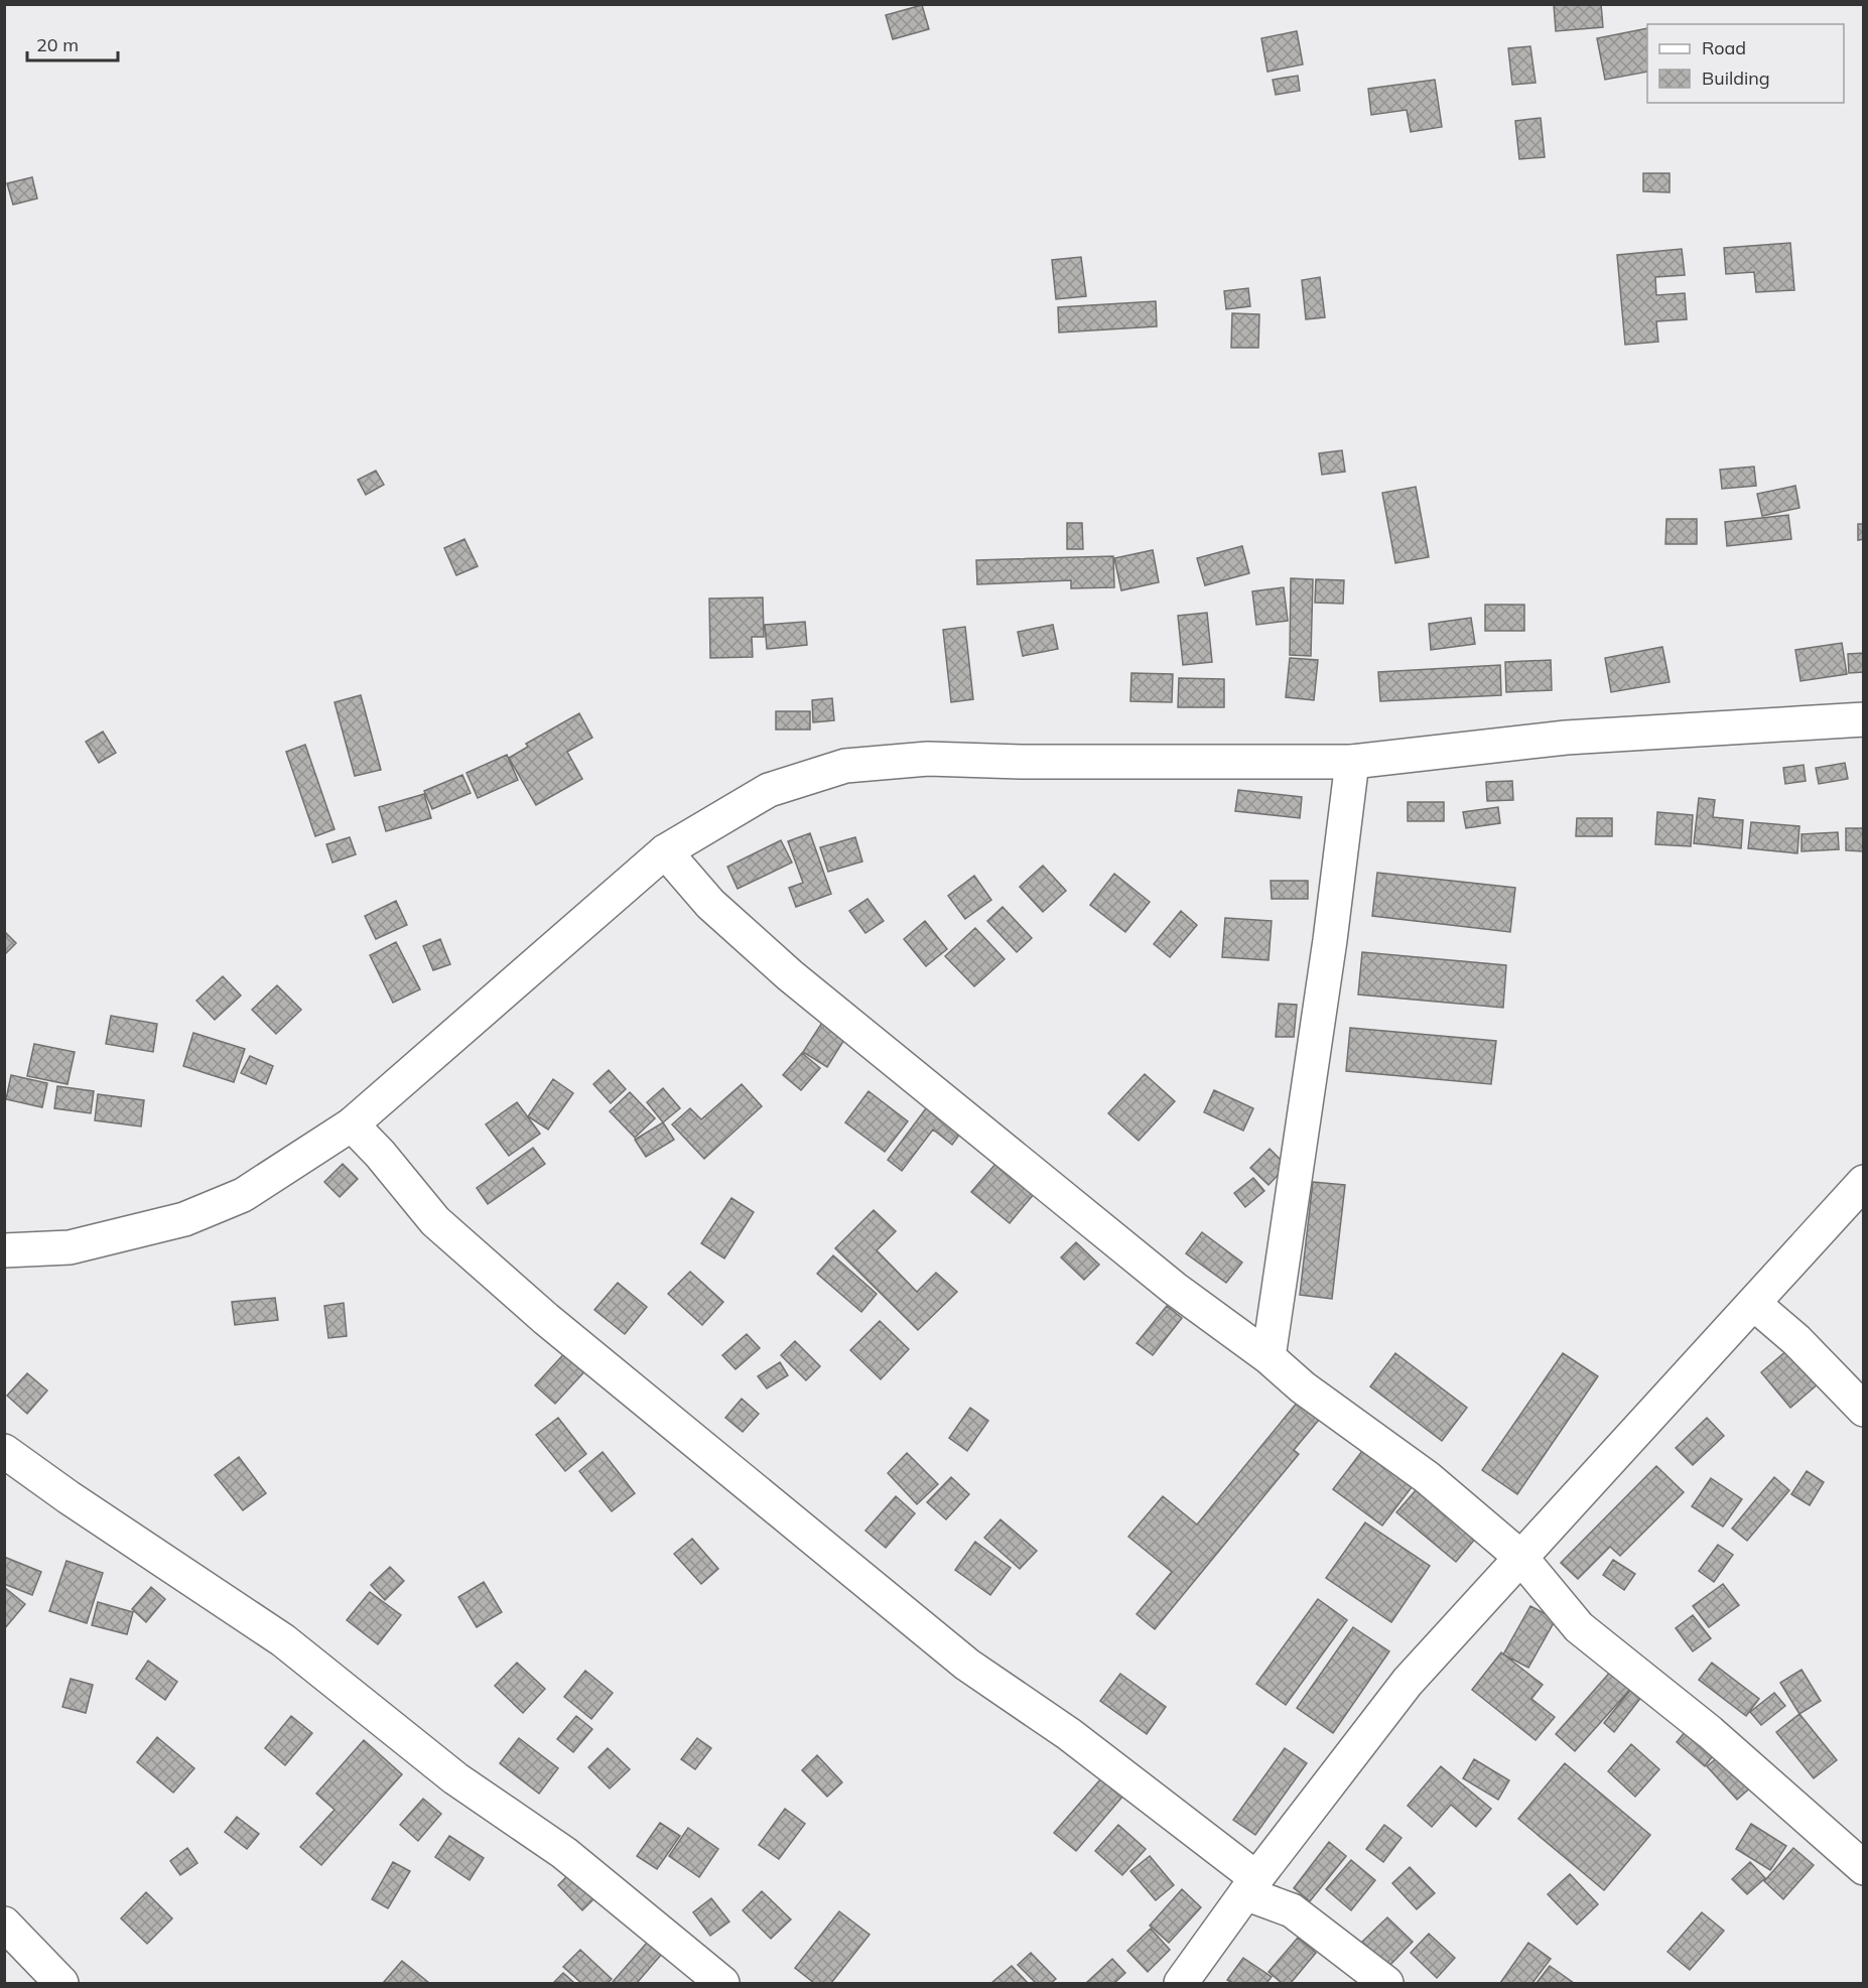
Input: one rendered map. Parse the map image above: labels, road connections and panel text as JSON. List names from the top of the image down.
{
  "legend": ["Road", "Building"],
  "scale_bar": "20 m"
}
